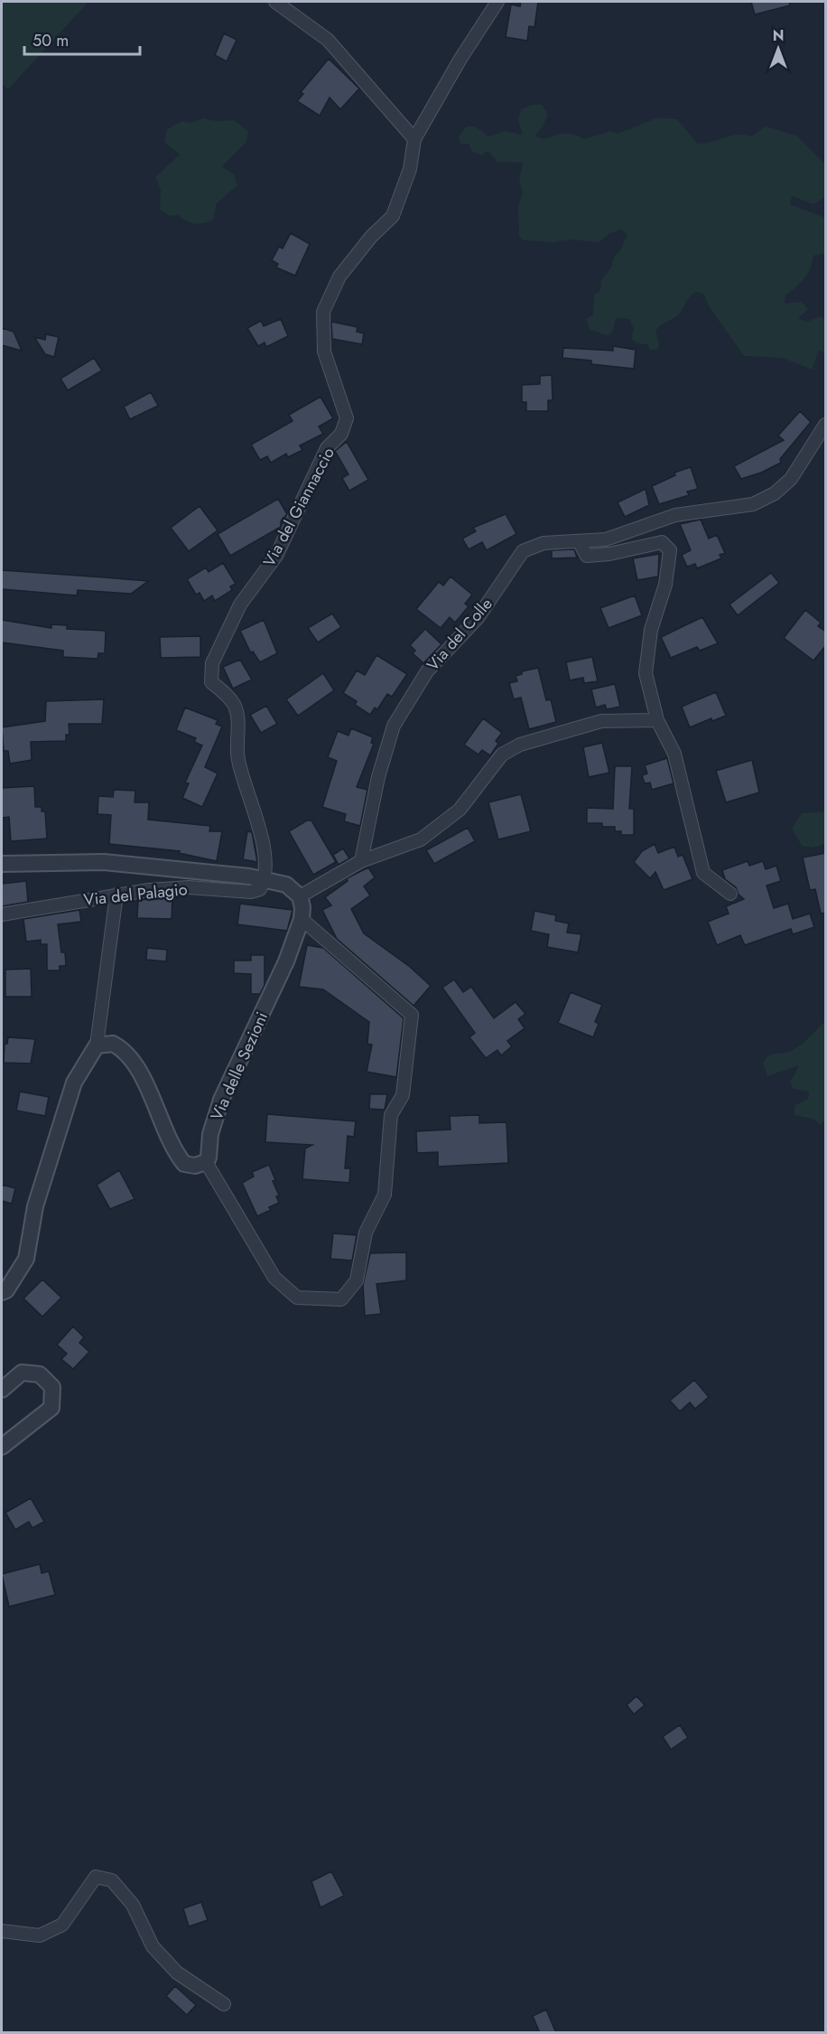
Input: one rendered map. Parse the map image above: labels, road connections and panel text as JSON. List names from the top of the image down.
{
  "streets": {
    "street": [
      "Via del Giannaccio",
      "Via del Colle",
      "Via del Palagio",
      "Via delle Sezioni"
    ]
  },
  "crossings": [
    ["Via del Giannaccio", "Via del Palagio"]
  ],
  "scale_bar": "50 m",
  "north": "top"
}
